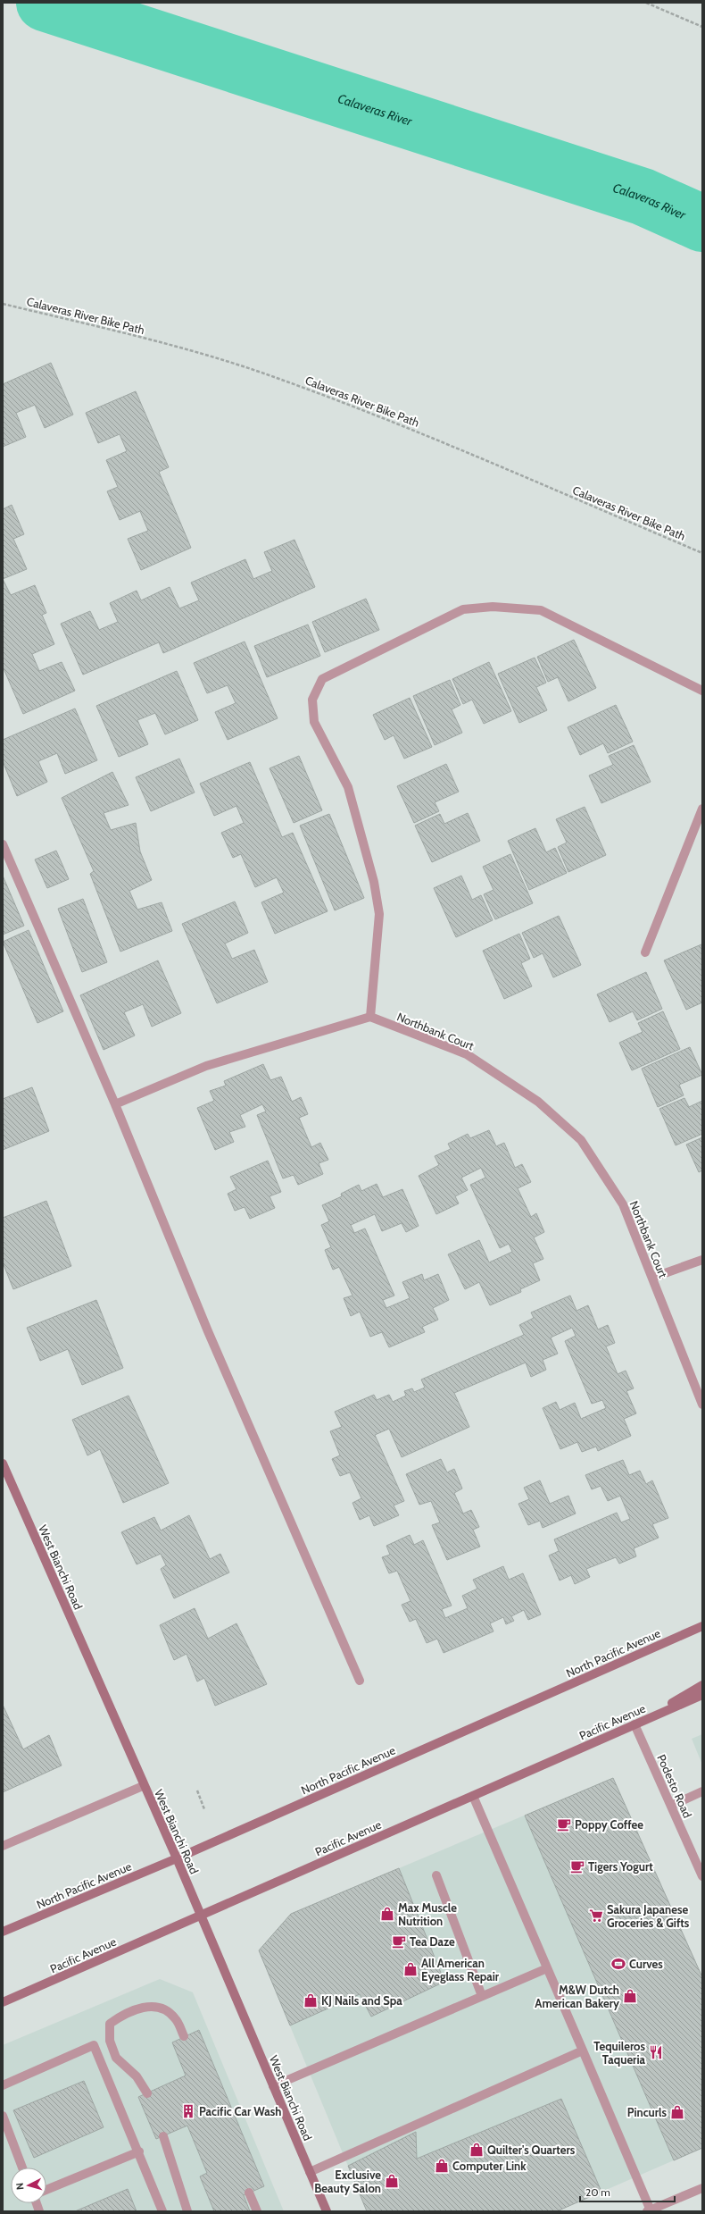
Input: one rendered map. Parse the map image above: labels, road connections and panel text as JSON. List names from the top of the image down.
{
  "streets": {
    "main road": ["West Bianchi Road", "North Pacific Avenue", "Pacific Avenue"],
    "street": ["Northbank Court", "Podesto Road"],
    "path": ["Calaveras River Bike Path"]
  },
  "crossings": [
    ["West Bianchi Road", "North Pacific Avenue"],
    ["West Bianchi Road", "Pacific Avenue"],
    ["Pacific Avenue", "Podesto Road"]
  ],
  "water": ["Calaveras River"],
  "places": {
    "cafe": ["Poppy Coffee", "Tigers Yogurt", "Tea Daze"],
    "shop": [
      "Max Muscle Nutrition",
      "All American Eyeglass Repair",
      "M&W Dutch American Bakery",
      "KJ Nails and Spa",
      "Pincurls",
      "Quilter's Quarters",
      "Computer Link",
      "Exclusive Beauty Salon"
    ],
    "supermarket": ["Sakura Japanese Groceries & Gifts"],
    "sports": ["Curves"],
    "restaurant": ["Tequileros Taqueria"],
    "building": ["Pacific Car Wash"]
  },
  "scale_bar": "20 m",
  "north": "left"
}
